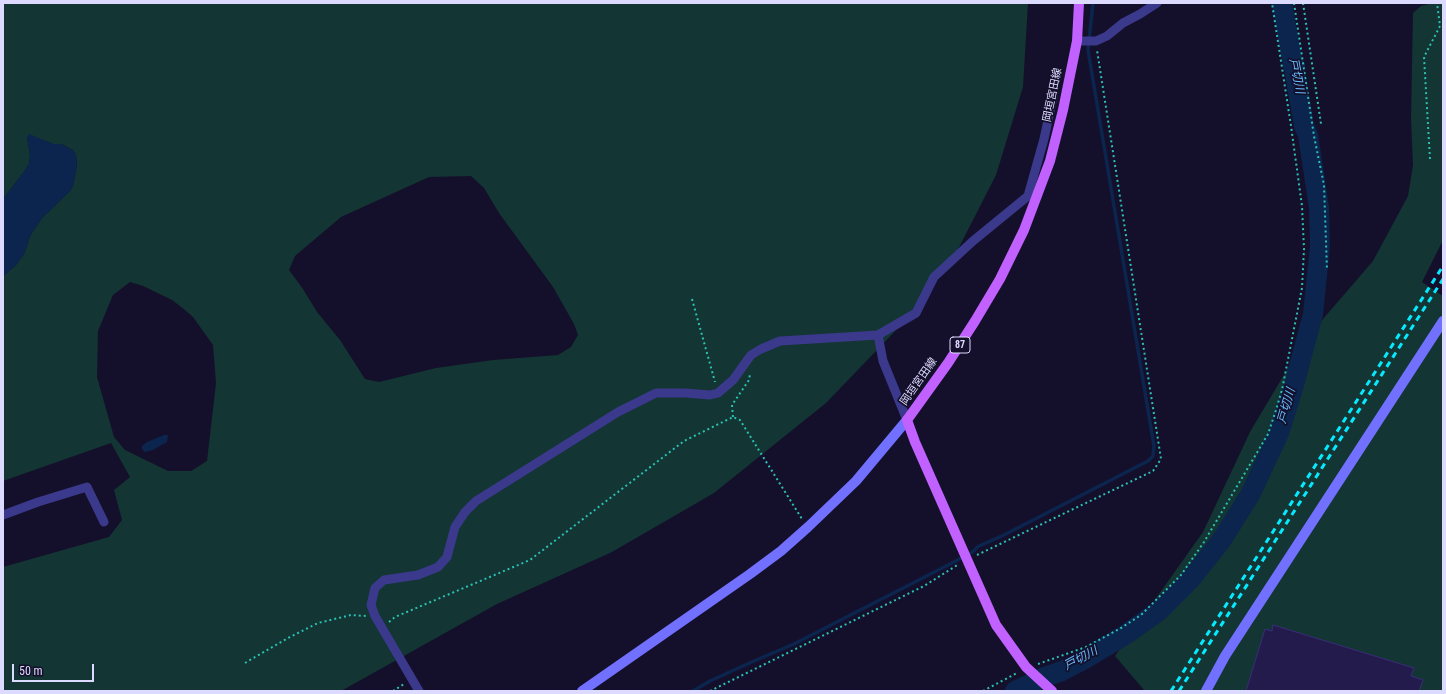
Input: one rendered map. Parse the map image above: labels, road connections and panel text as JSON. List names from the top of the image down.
{
  "streets": {
    "main road": ["岡垣宮田線", "87"]
  },
  "water": ["戸切川"],
  "scale_bar": "50 m"
}
